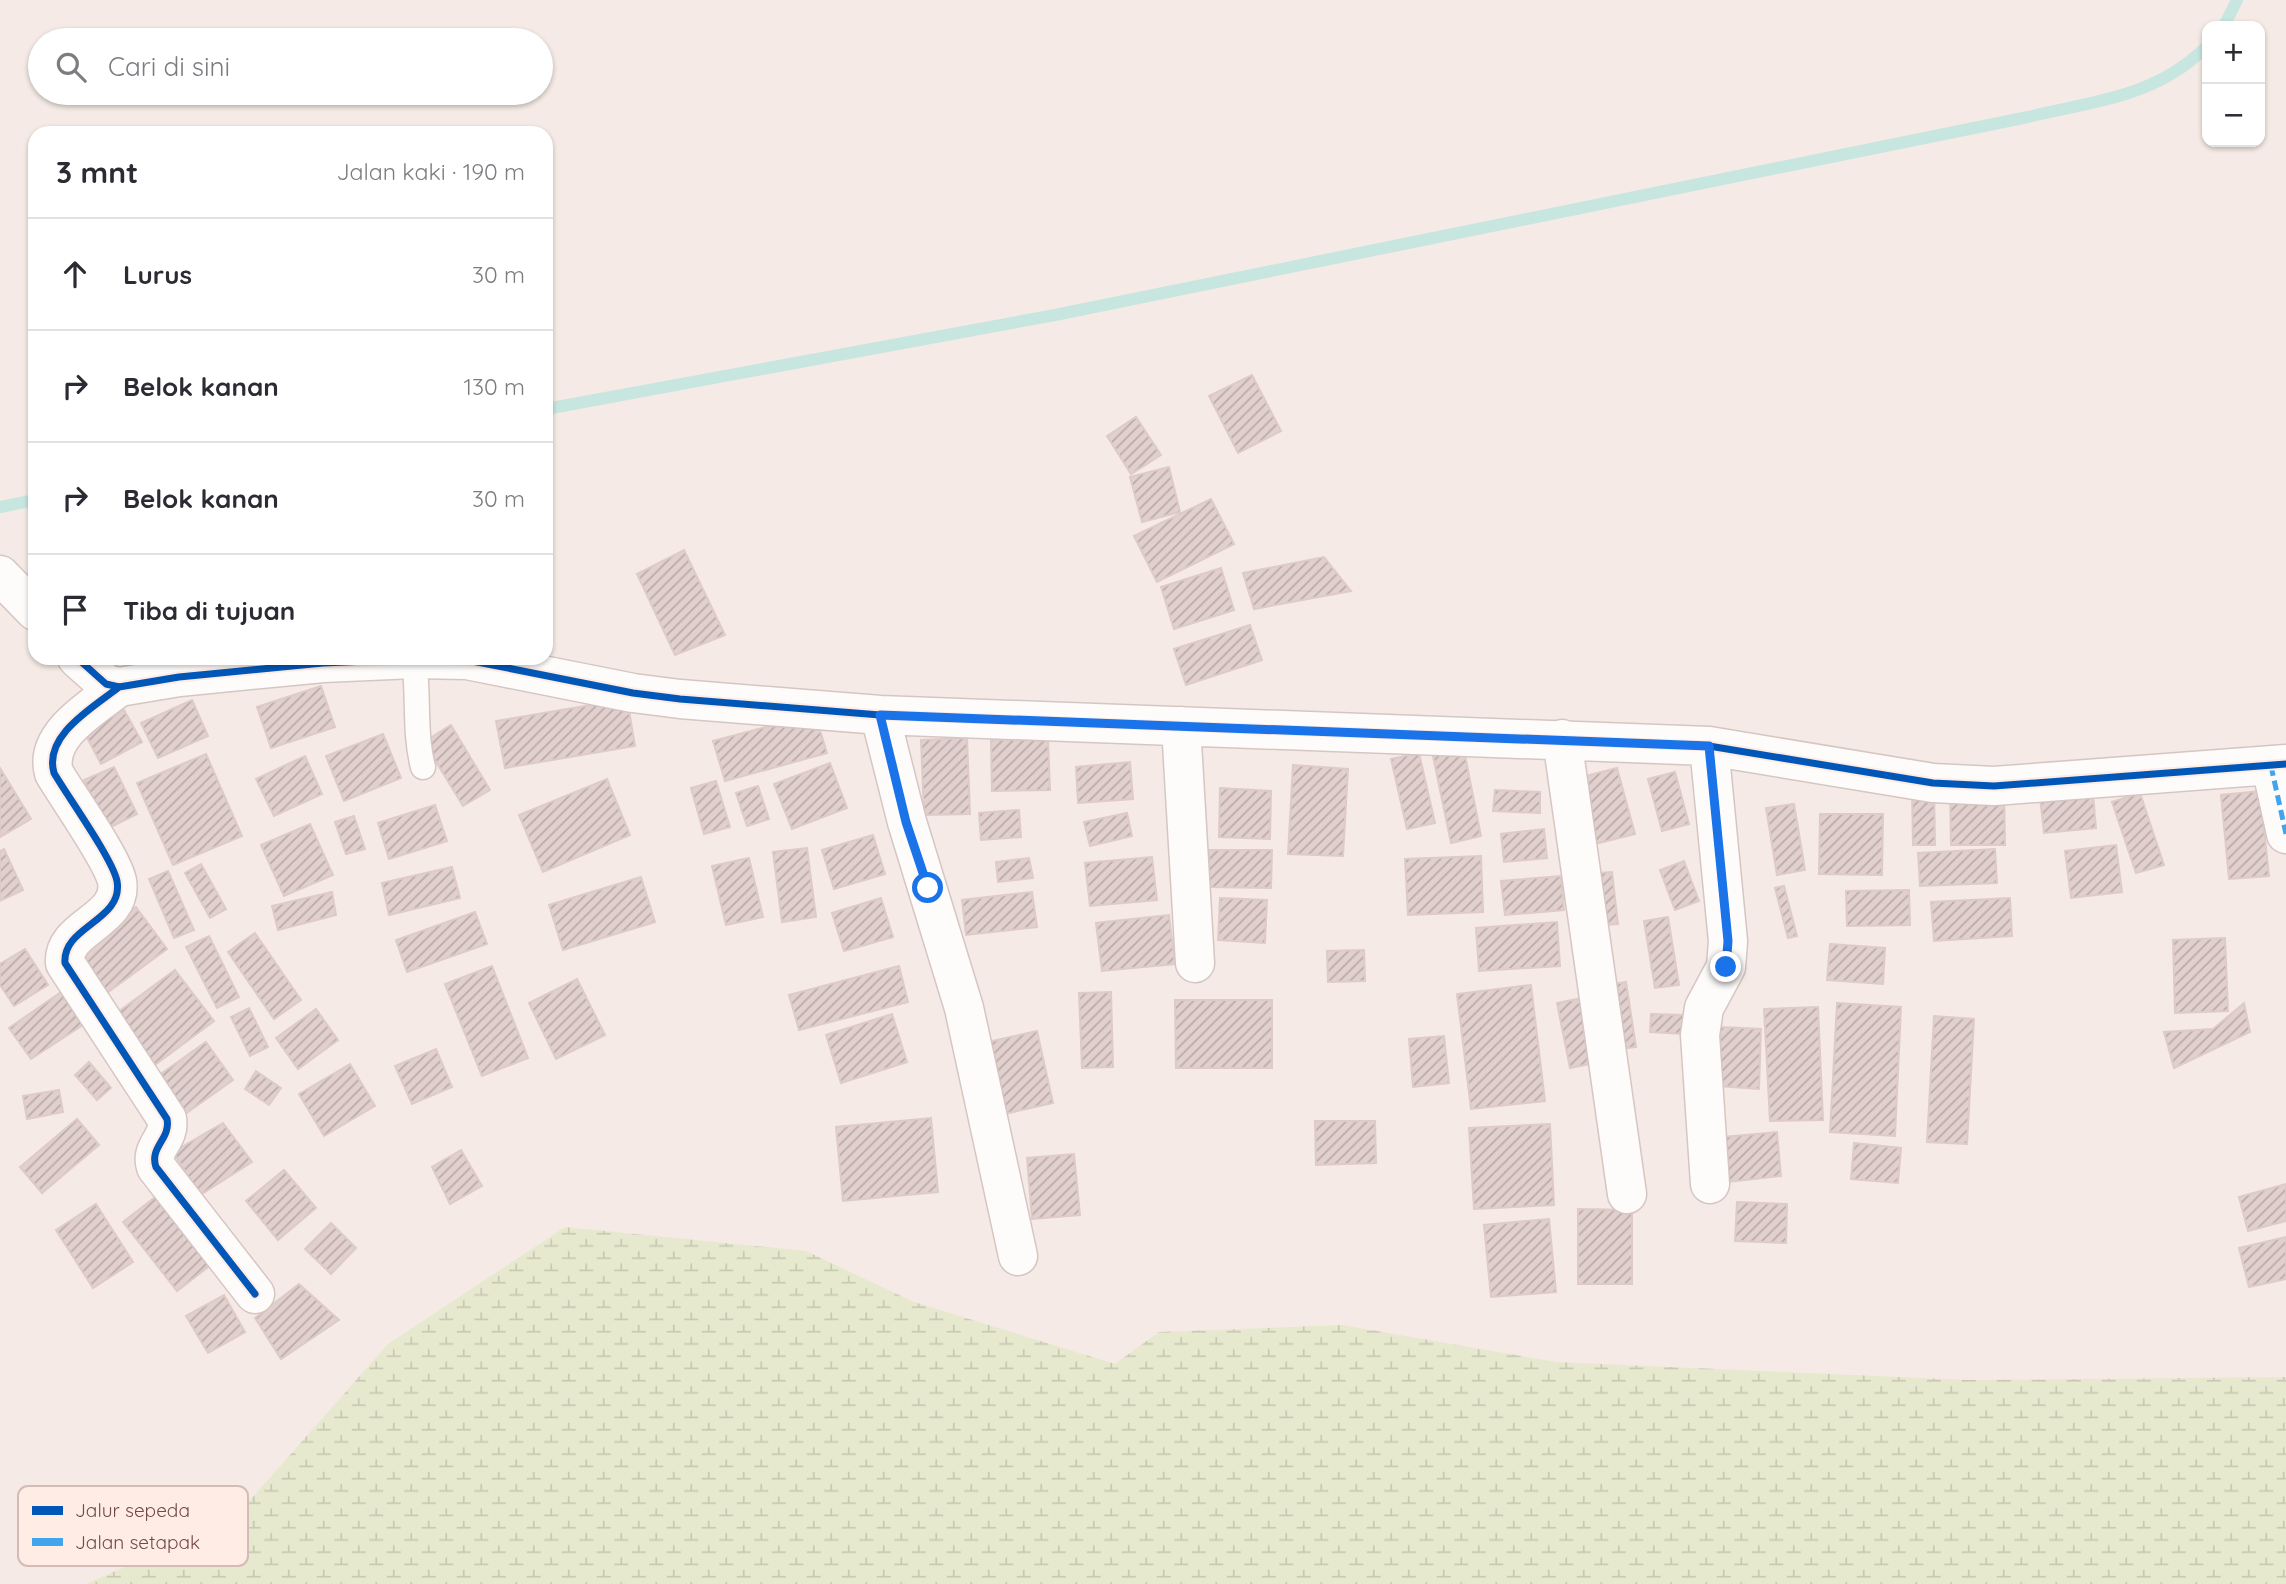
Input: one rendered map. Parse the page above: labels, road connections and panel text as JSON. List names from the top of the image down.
{
  "legend": ["Jalur sepeda", "Jalan setapak"],
  "page": {
    "map_buttons": ["+", "−"],
    "search": "Cari di sini",
    "heading": ["3 mnt", "Jalan kaki · 190 m"],
    "list": [
      ["Lurus", "30 m"],
      ["Belok kanan", "130 m"],
      ["Belok kanan", "30 m"],
      "Tiba di tujuan"
    ]
  }
}
